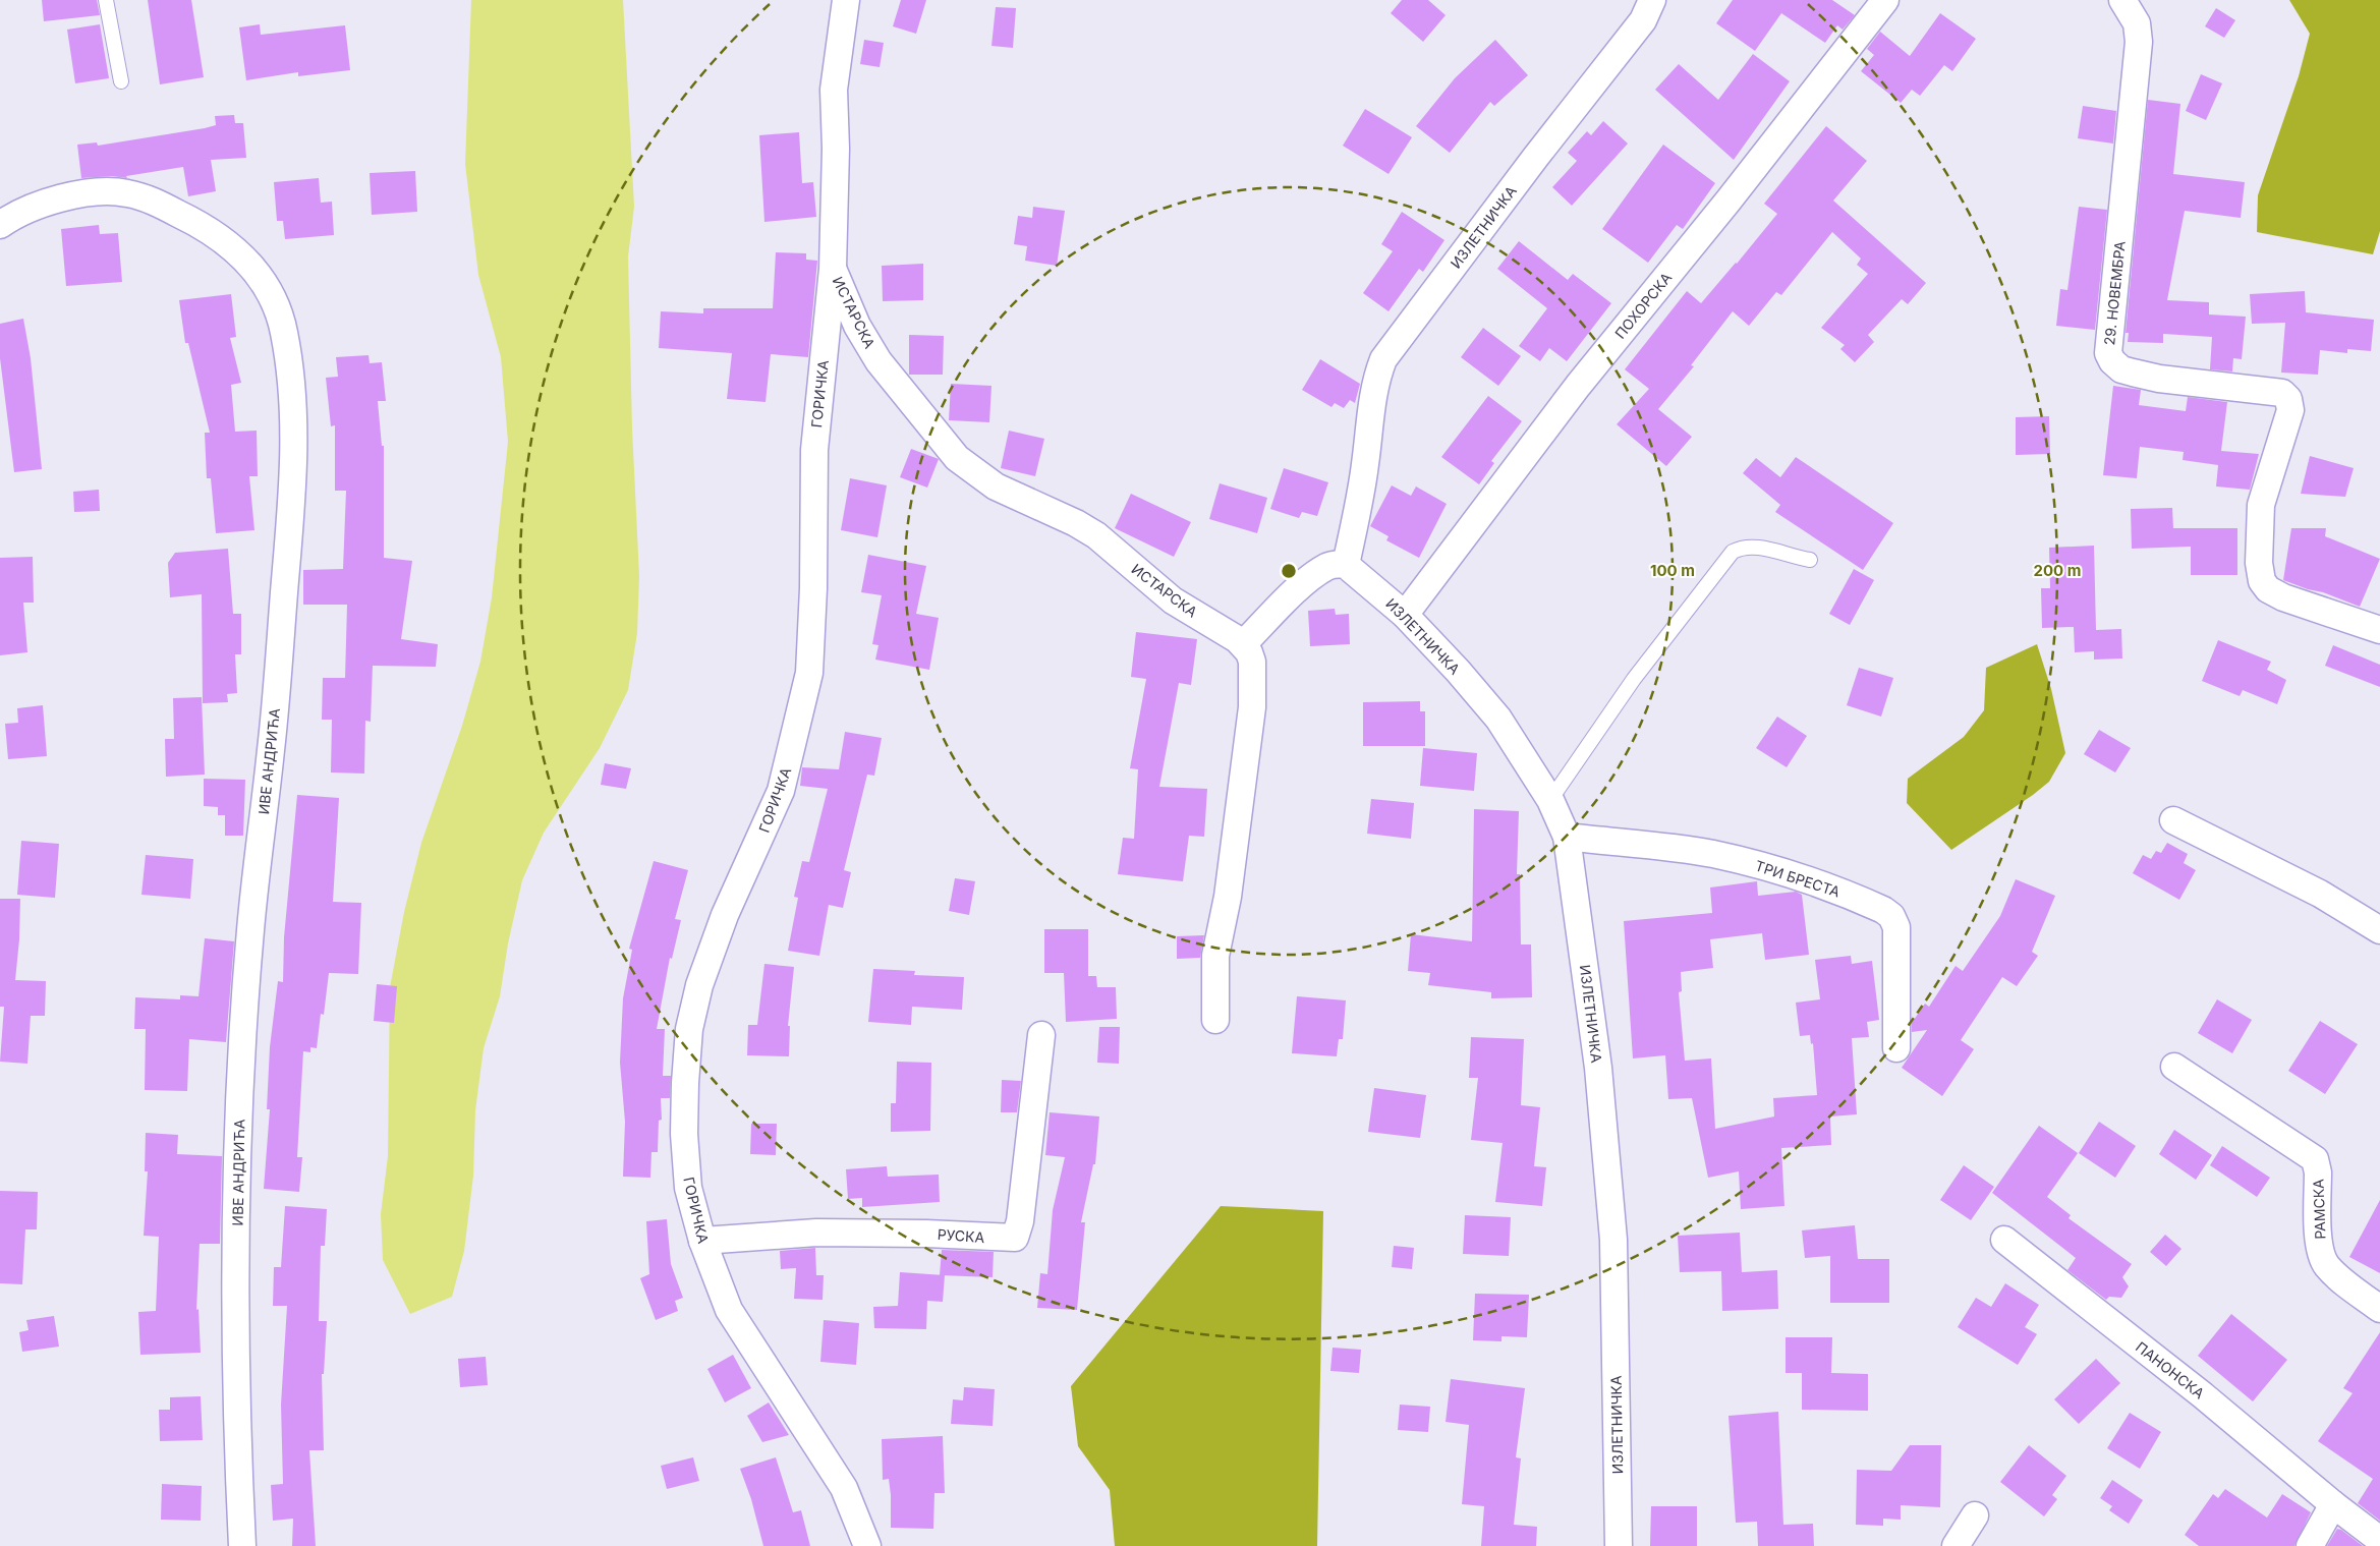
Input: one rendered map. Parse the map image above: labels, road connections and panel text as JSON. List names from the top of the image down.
{
  "streets": {
    "street": [
      "ИЗЛЕТНИЧКА",
      "29. НОВЕМБРА",
      "ПОХОРСКА",
      "ИСТАРСКА",
      "ГОРИЧКА",
      "ИВЕ АНДРИЋА",
      "ТРИ БРЕСТА",
      "РАМСКА",
      "РУСКА",
      "ПАНОНСКА"
    ]
  },
  "crossings": [
    ["ИЗЛЕТНИЧКА", "ПОХОРСКА"],
    ["ИЗЛЕТНИЧКА", "ТРИ БРЕСТА"],
    ["ИСТАРСКА", "ГОРИЧКА"],
    ["ГОРИЧКА", "РУСКА"]
  ],
  "rings": ["100 m", "200 m"]
}
